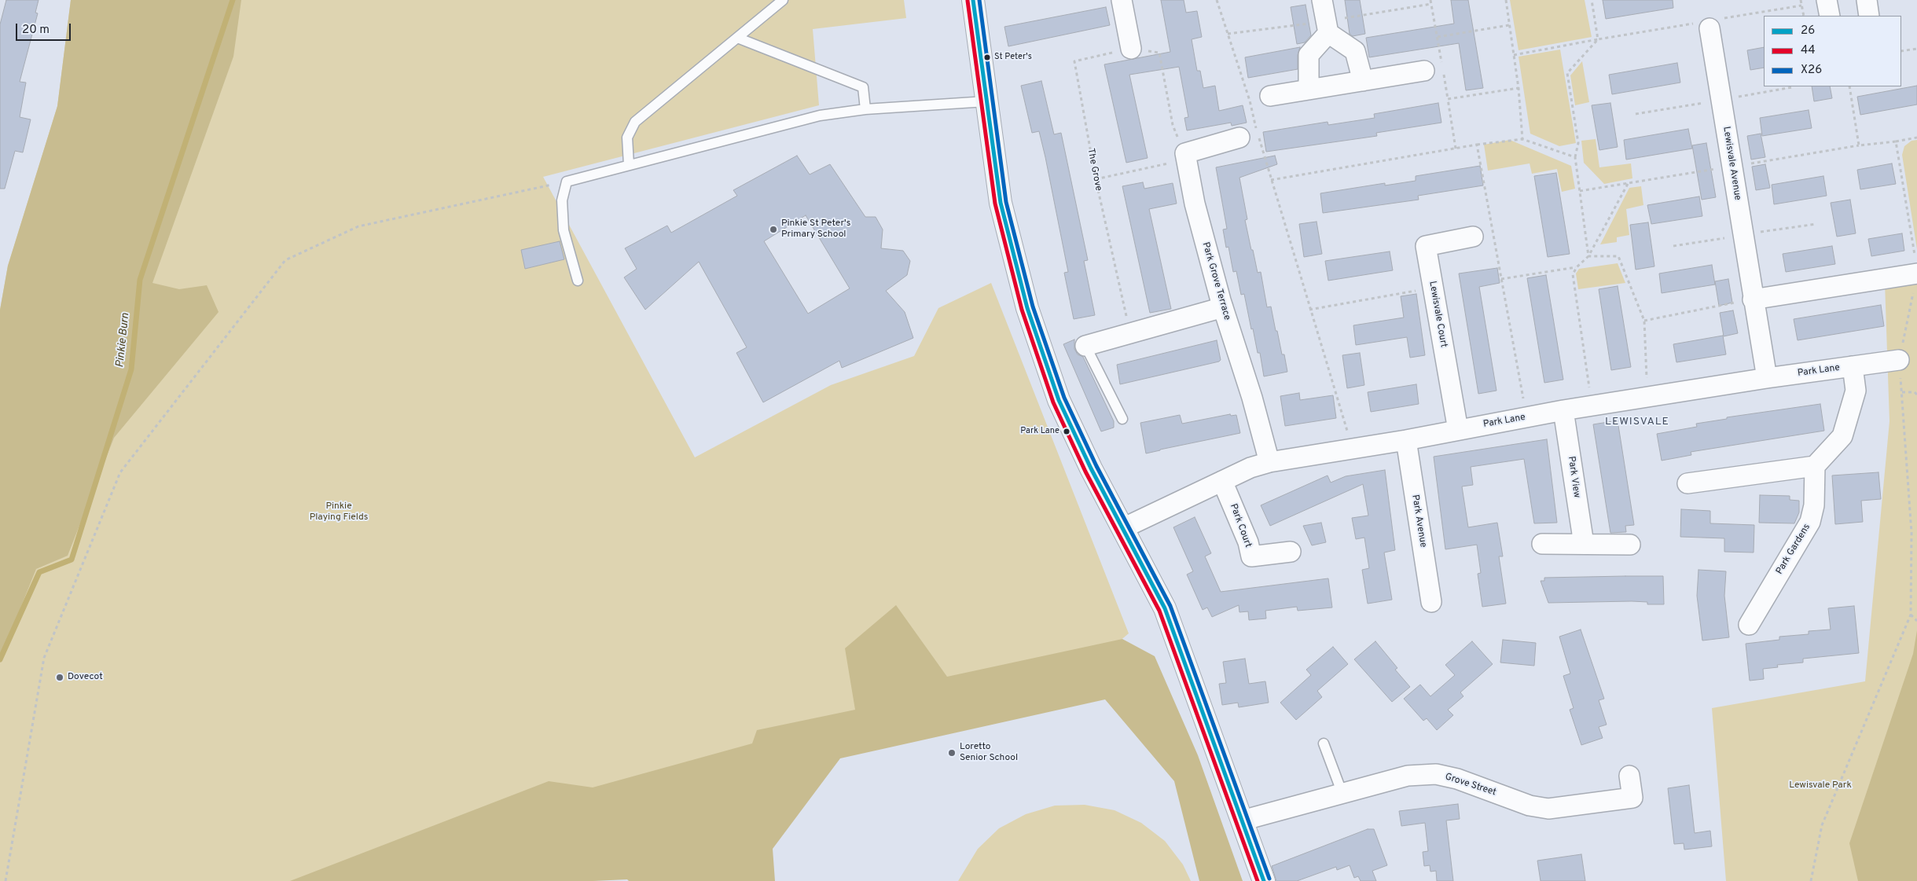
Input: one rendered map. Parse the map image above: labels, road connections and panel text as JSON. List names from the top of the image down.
{
  "streets": {
    "street": [
      "Lewisvale Avenue",
      "Park Grove Terrace",
      "Lewisvale Court",
      "Park Lane",
      "Park View",
      "Park Avenue",
      "Park Court",
      "Park Gardens",
      "Grove Street"
    ],
    "path": ["The Grove"]
  },
  "crossings": [
    ["Lewisvale Avenue", "Park Lane"],
    ["Park Grove Terrace", "Park Lane"],
    ["Lewisvale Court", "Park Lane"],
    ["Park Lane", "Park View"],
    ["Park Lane", "Park Avenue"],
    ["Park Lane", "Park Court"]
  ],
  "districts": ["LEWISVALE"],
  "water": ["Pinkie Burn"],
  "parks": ["Pinkie Playing Fields", "Lewisvale Park"],
  "places": [
    "St Peter's",
    "Pinkie St Peter's Primary School",
    "Park Lane",
    "Dovecot",
    "Loretto Senior School"
  ],
  "lines": ["transit line 26", "transit line X26", "transit line 44"],
  "legend": ["26", "44", "X26"],
  "scale_bar": "20 m"
}
